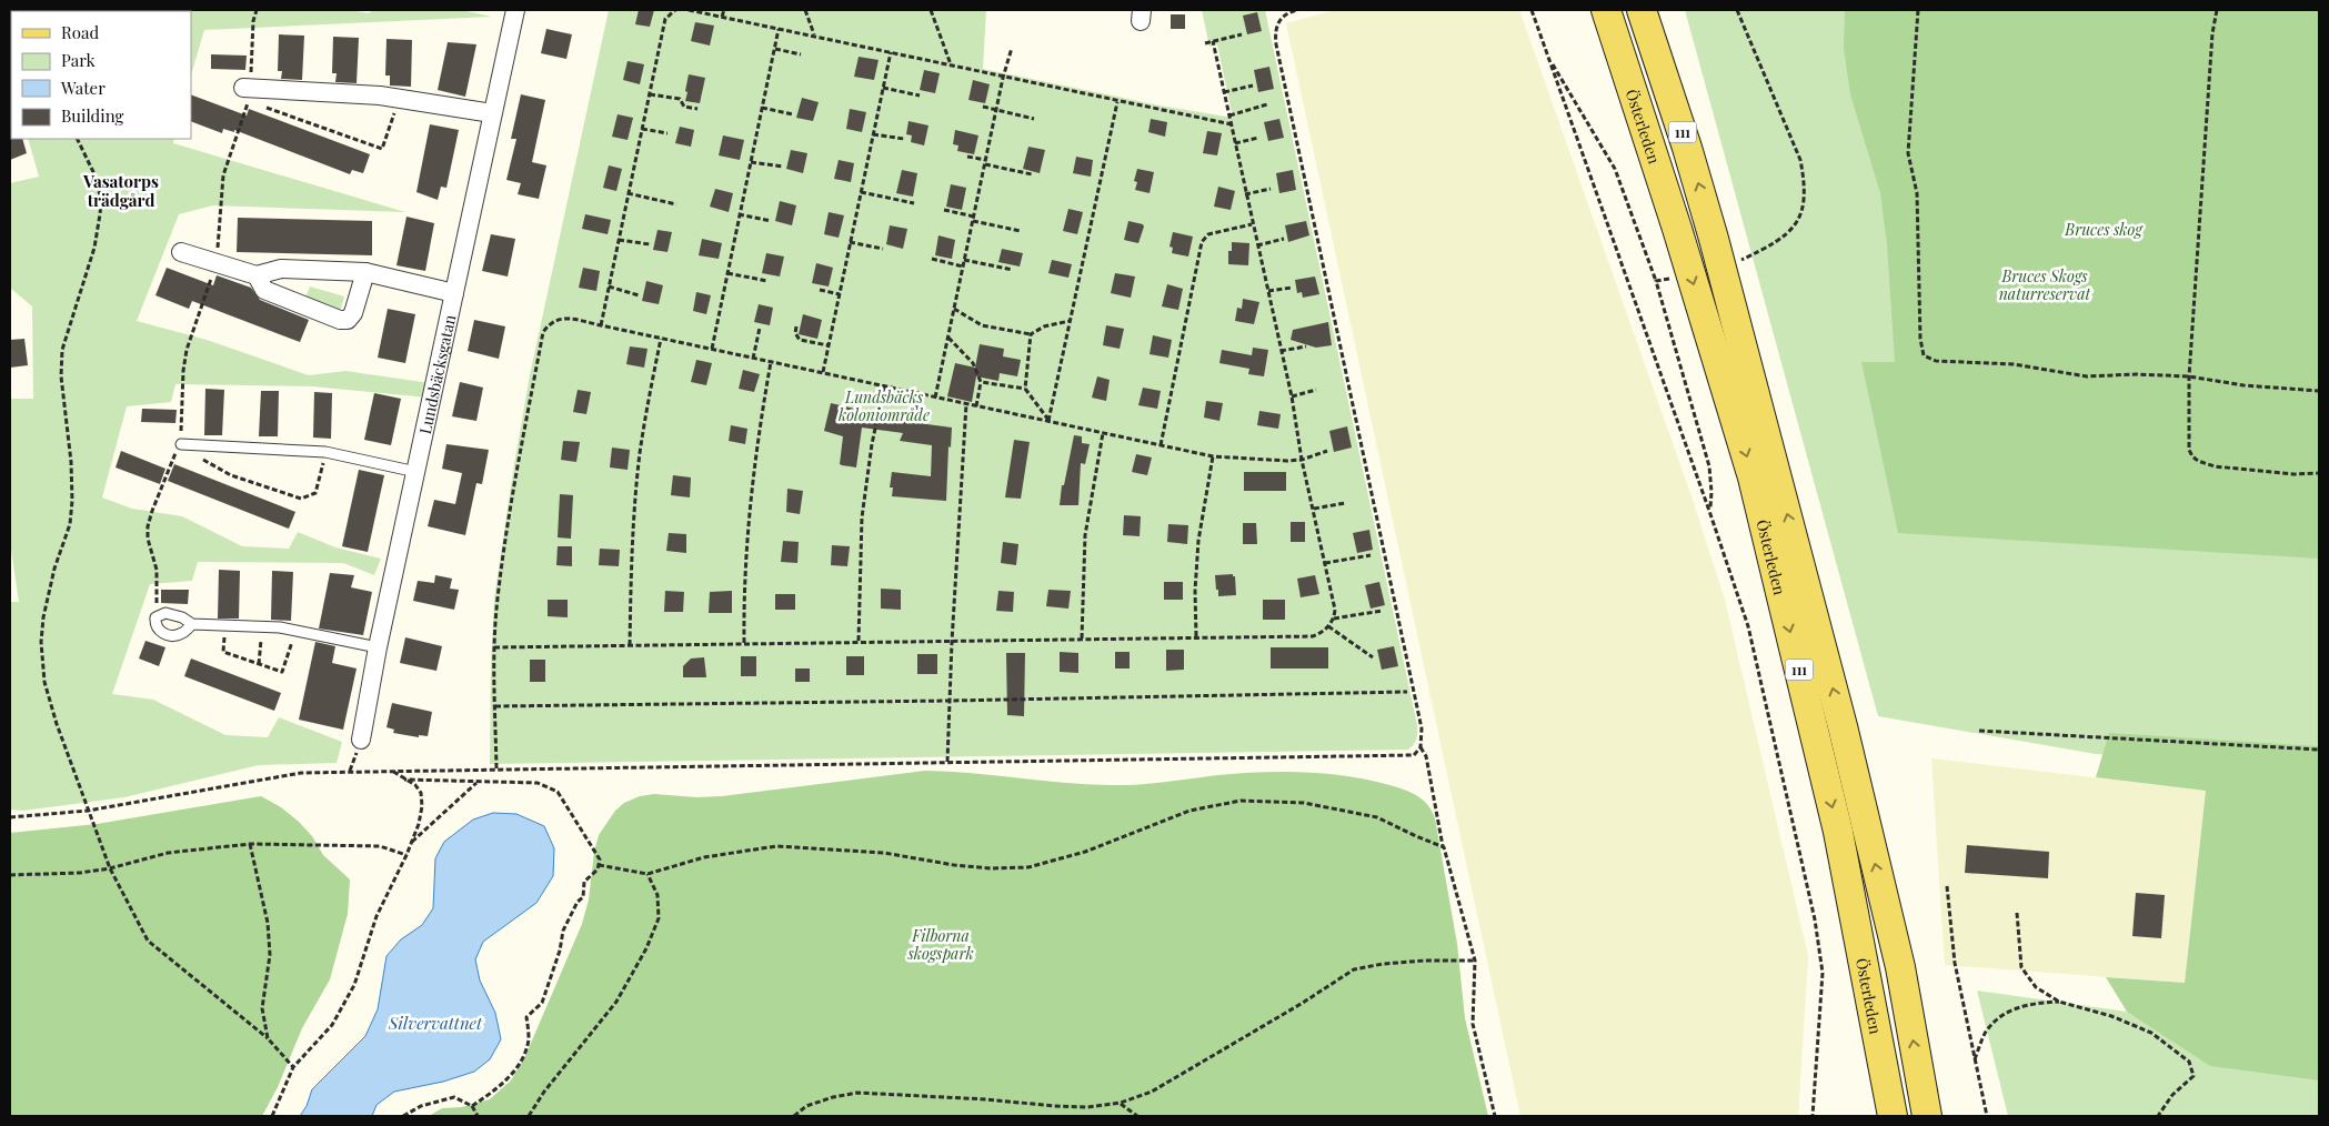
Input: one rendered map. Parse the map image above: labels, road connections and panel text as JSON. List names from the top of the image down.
{
  "streets": {
    "main road": ["Österleden", "111"],
    "street": ["Lundsbäcksgatan"]
  },
  "districts": ["Vasatorps trädgård"],
  "water": ["Silvervattnet"],
  "parks": [
    "Bruces skog",
    "Bruces Skogs naturreservat",
    "Lundsbäcks koloniområde",
    "Filborna skogspark"
  ],
  "legend": [
    "Road",
    "Park",
    "Water",
    "Building"
  ]
}
